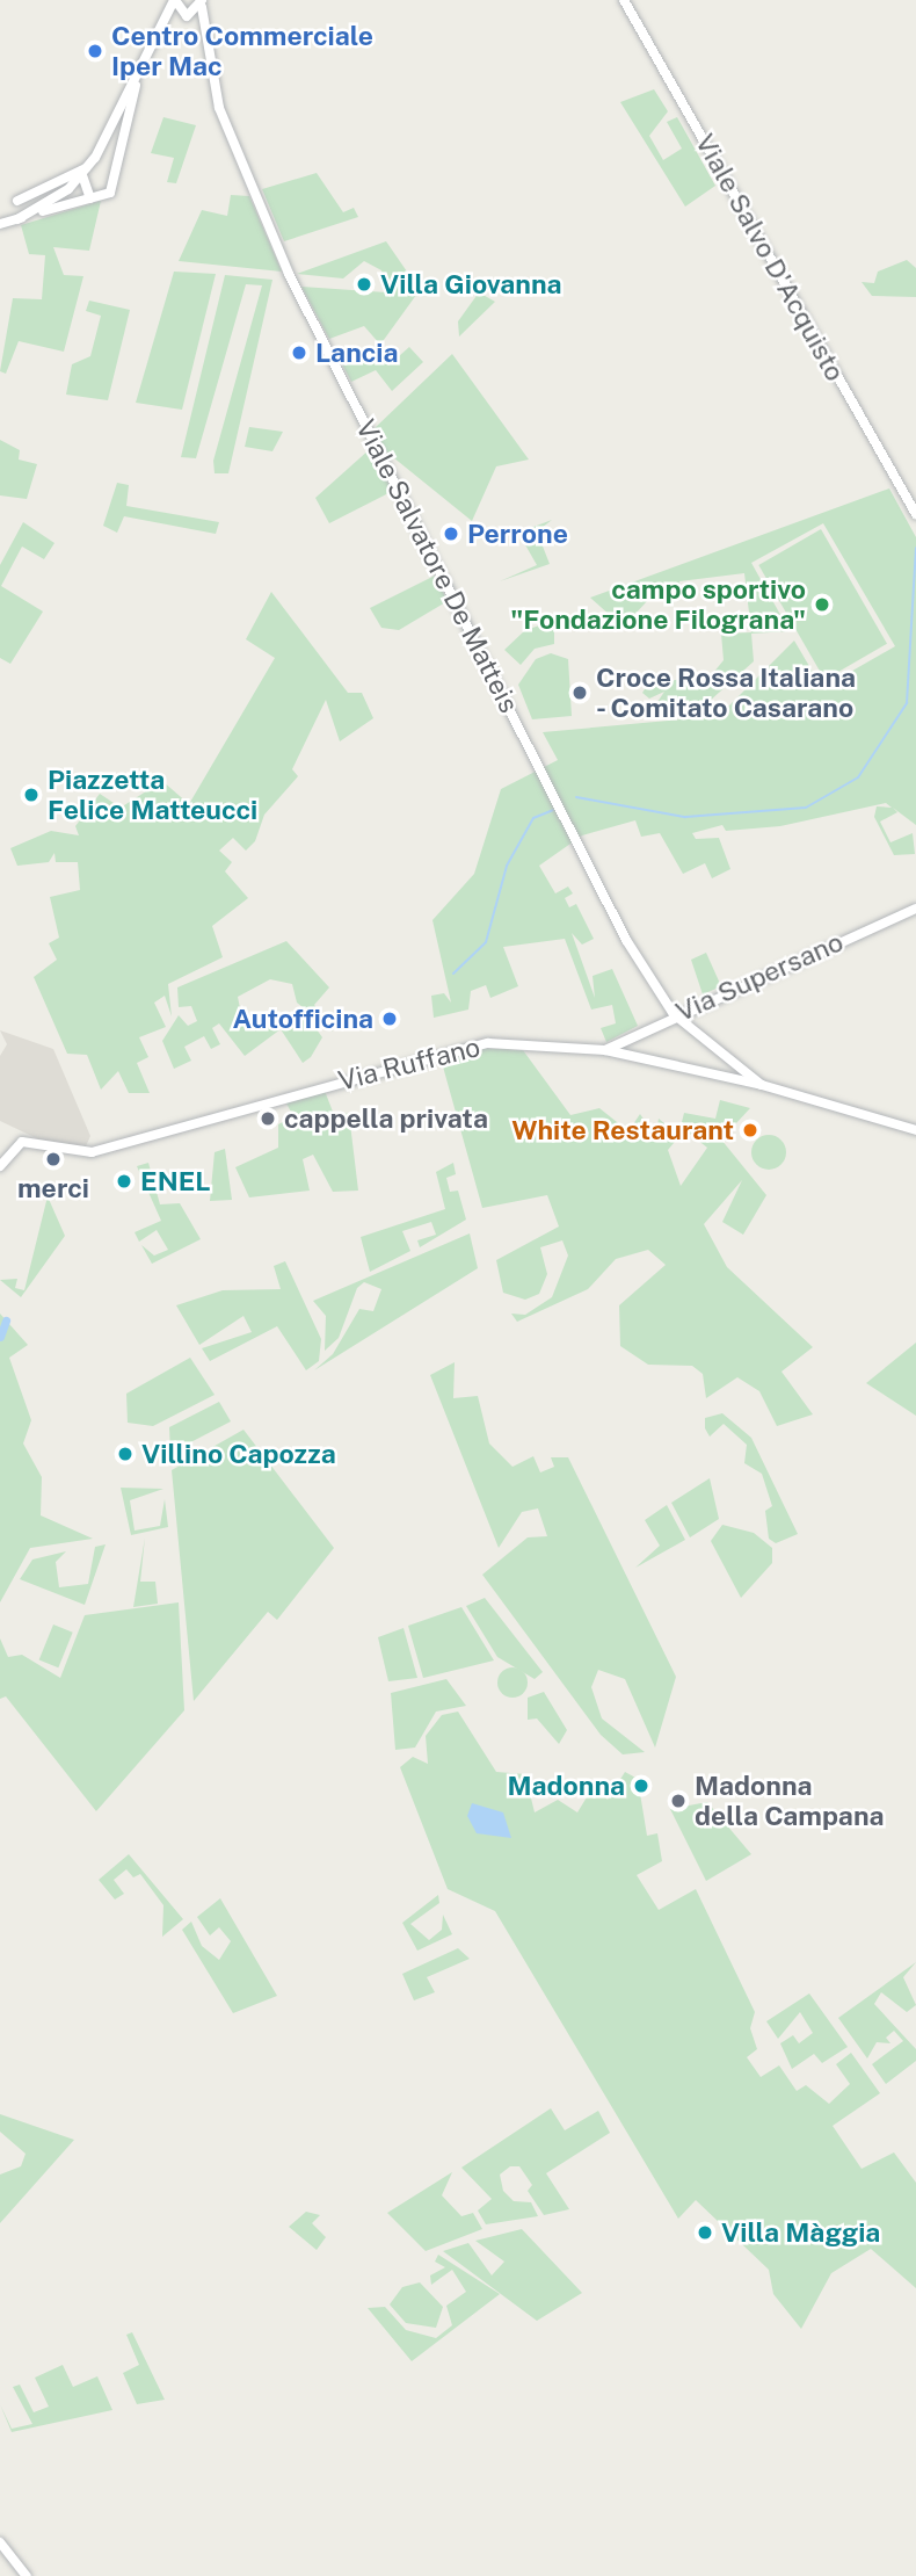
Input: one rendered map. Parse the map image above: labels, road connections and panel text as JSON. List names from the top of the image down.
{
  "streets": {
    "street": [
      "Viale Salvo D'Acquisto",
      "Viale Salvatore De Matteis",
      "Via Supersano",
      "Via Ruffano"
    ]
  },
  "crossings": [
    ["Viale Salvatore De Matteis", "Via Supersano"],
    ["Viale Salvatore De Matteis", "Via Ruffano"],
    ["Via Supersano", "Via Ruffano"]
  ],
  "places": [
    "Centro Commerciale Iper Mac",
    "Villa Giovanna",
    "Lancia",
    "Perrone",
    "campo sportivo \"Fondazione Filograna\"",
    "Croce Rossa Italiana - Comitato Casarano",
    "Piazzetta Felice Matteucci",
    "Autofficina",
    "cappella privata",
    "White Restaurant",
    "merci",
    "ENEL",
    "Villino Capozza",
    "Madonna",
    "Madonna della Campana",
    "Villa Màggia"
  ]
}
